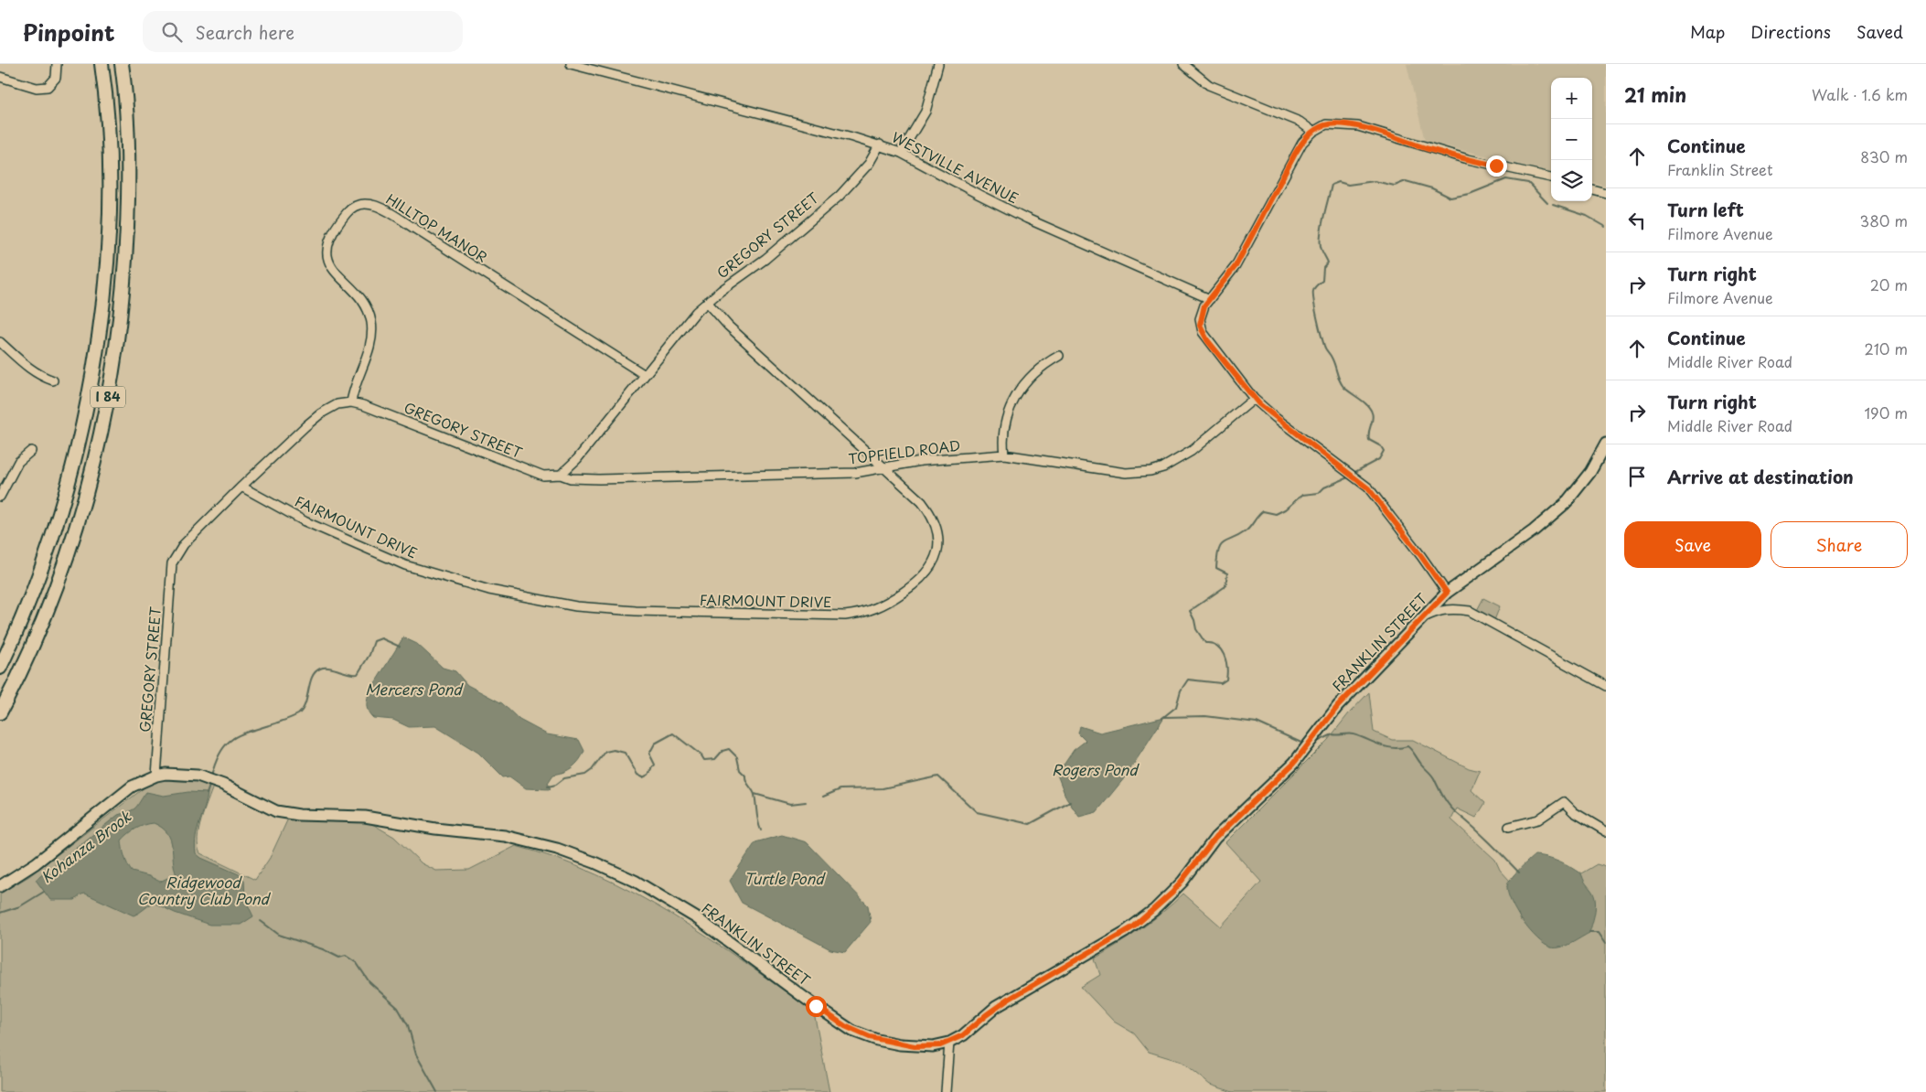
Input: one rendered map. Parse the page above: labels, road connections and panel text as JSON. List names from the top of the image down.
{
  "streets": {
    "highway": ["I 84"],
    "main road": ["FRANKLIN STREET"],
    "street": [
      "WESTVILLE AVENUE",
      "HILLTOP MANOR",
      "GREGORY STREET",
      "TOPFIELD ROAD",
      "FAIRMOUNT DRIVE"
    ]
  },
  "crossings": [
    ["WESTVILLE AVENUE", "GREGORY STREET"],
    ["HILLTOP MANOR", "GREGORY STREET"],
    ["GREGORY STREET", "TOPFIELD ROAD"],
    ["GREGORY STREET", "FAIRMOUNT DRIVE"],
    ["GREGORY STREET", "FRANKLIN STREET"],
    ["TOPFIELD ROAD", "FAIRMOUNT DRIVE"]
  ],
  "water": [
    "Mercers Pond",
    "Rogers Pond",
    "Kohanza Brook",
    "Turtle Pond",
    "Ridgewood Country Club Pond"
  ],
  "page": {
    "header": "Pinpoint",
    "search": "Search here",
    "nav": ["Map", "Directions", "Saved"],
    "heading": ["21 min", "Walk · 1.6 km"],
    "map_buttons": ["+", "−"],
    "list": [
      ["Continue", "Franklin Street", "830 m"],
      ["Turn left", "Filmore Avenue", "380 m"],
      ["Turn right", "Filmore Avenue", "20 m"],
      ["Continue", "Middle River Road", "210 m"],
      ["Turn right", "Middle River Road", "190 m"],
      "Arrive at destination"
    ],
    "buttons": ["Save", "Share"]
  }
}
